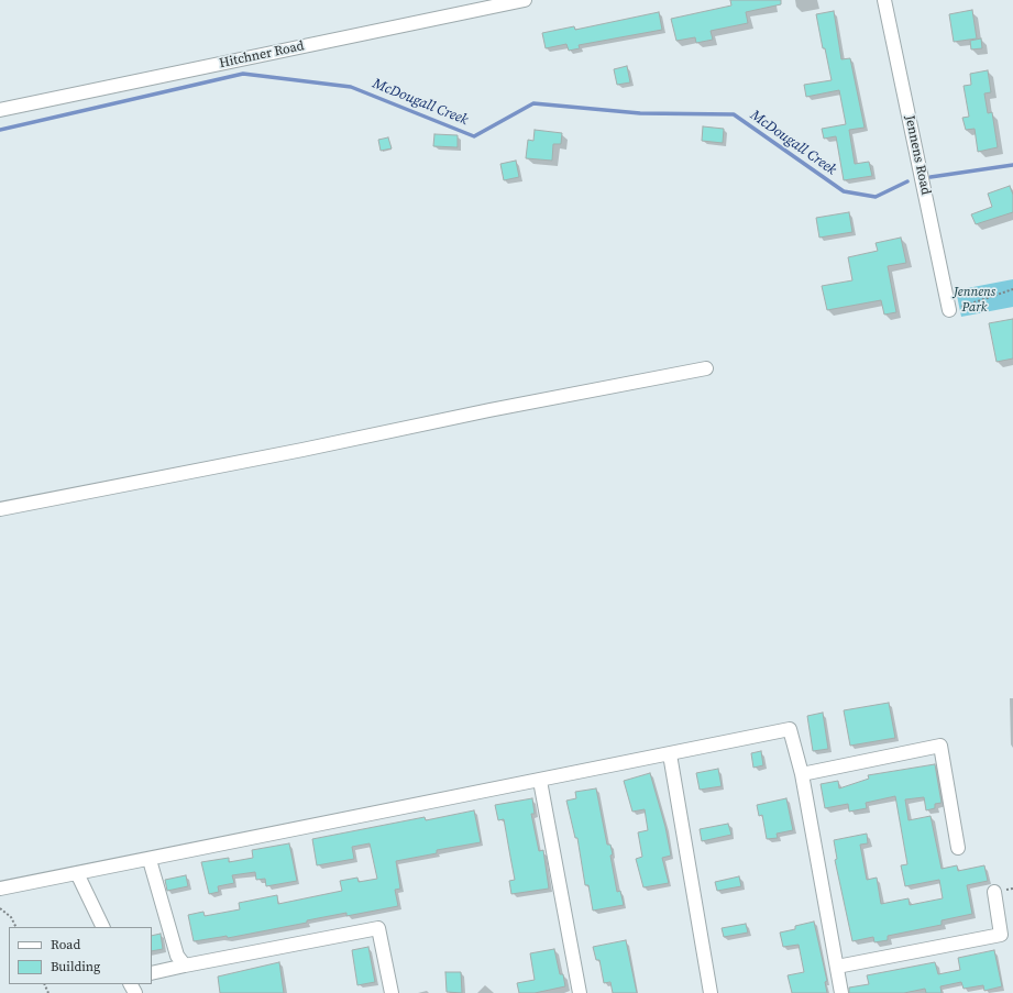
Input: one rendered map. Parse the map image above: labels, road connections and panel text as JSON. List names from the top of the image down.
{
  "streets": {
    "street": ["Hitchner Road", "Jennens Road"]
  },
  "water": ["McDougall Creek"],
  "parks": ["Jennens Park"],
  "legend": ["Road", "Building"]
}
